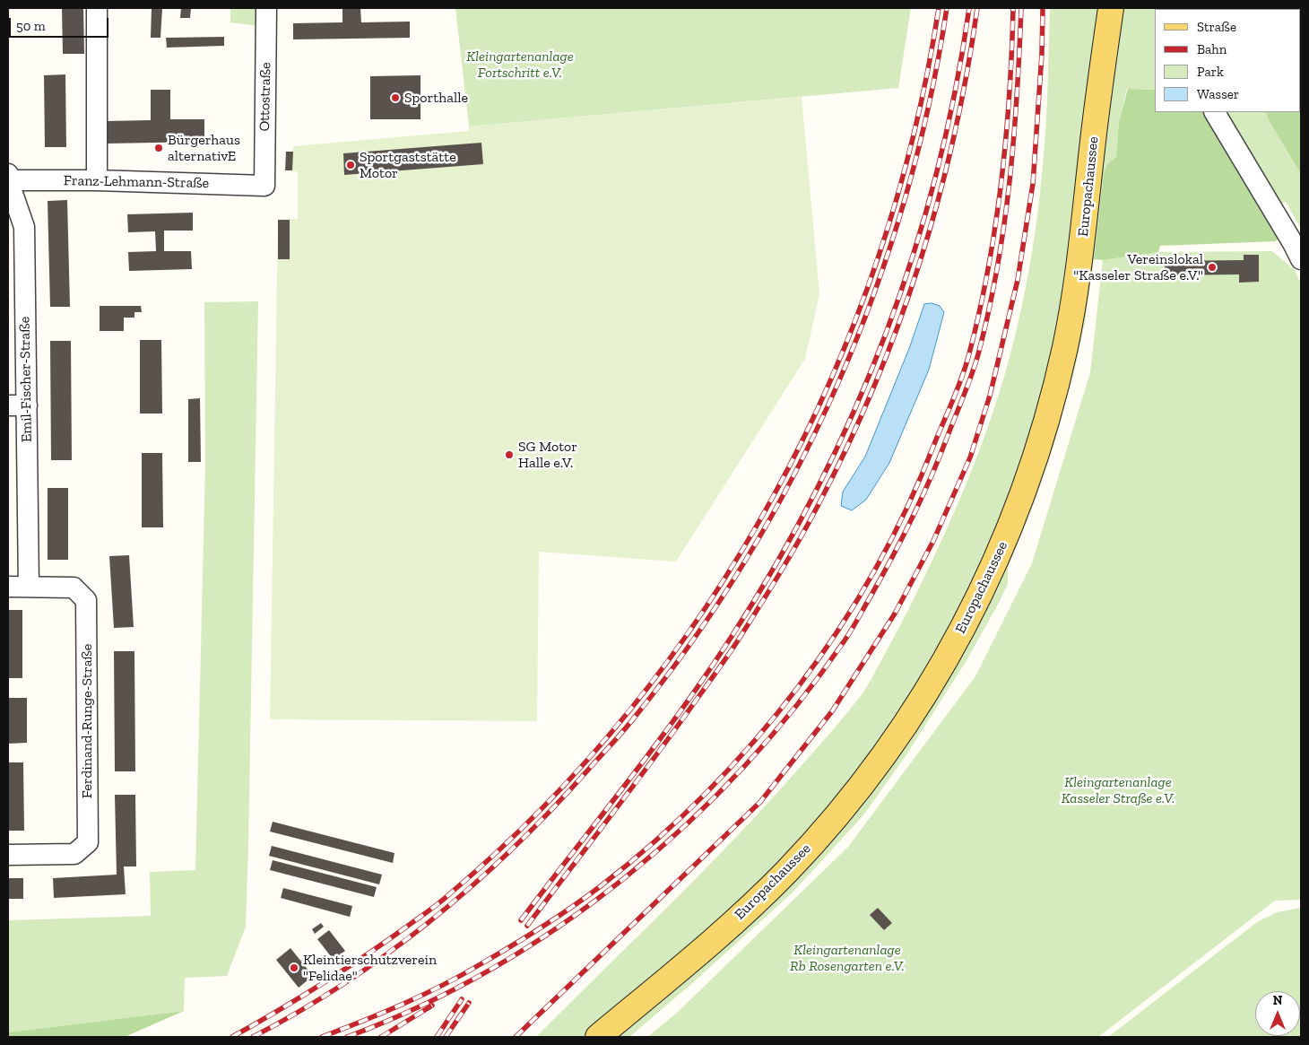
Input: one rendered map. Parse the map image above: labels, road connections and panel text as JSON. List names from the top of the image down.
{
  "streets": {
    "main road": ["Europachaussee"],
    "street": [
      "Ottostraße",
      "Franz-Lehmann-Straße",
      "Emil-Fischer-Straße",
      "Ferdinand-Runge-Straße"
    ]
  },
  "crossings": [
    ["Ottostraße", "Franz-Lehmann-Straße"],
    ["Franz-Lehmann-Straße", "Emil-Fischer-Straße"],
    ["Emil-Fischer-Straße", "Ferdinand-Runge-Straße"]
  ],
  "parks": ["Kleingartenanlage Fortschritt e.V.", "Kleingartenanlage Kasseler Straße e.V.", "Kleingartenanlage Rb Rosengarten e.V."],
  "places": [
    "Sporthalle",
    "Bürgerhaus alternativE",
    "Sportgaststätte Motor",
    "Vereinslokal \"Kasseler Straße e.V.\"",
    "SG Motor Halle e.V.",
    "Kleintierschutzverein \"Felidae\""
  ],
  "legend": [
    "Straße",
    "Bahn",
    "Park",
    "Wasser"
  ],
  "scale_bar": "50 m",
  "north": "top"
}
